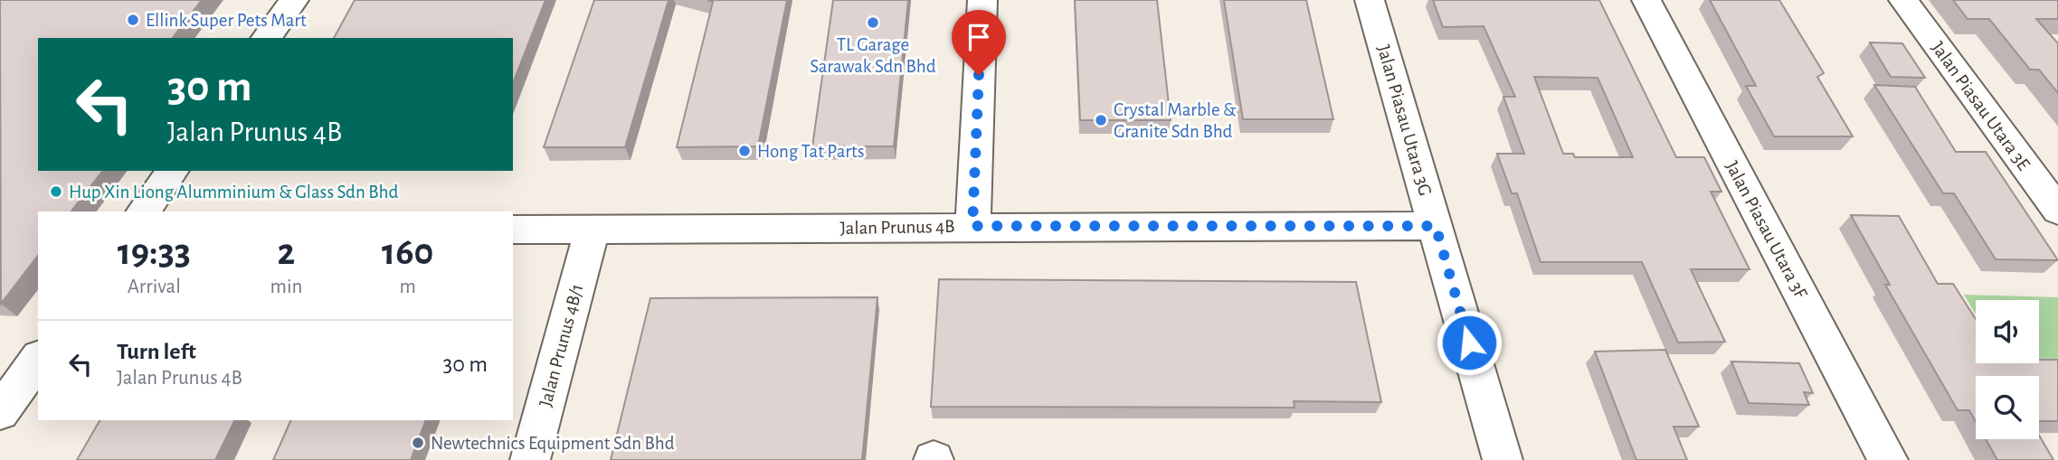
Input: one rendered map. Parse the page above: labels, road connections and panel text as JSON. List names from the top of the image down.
{
  "streets": {
    "street": [
      "Jalan Piasau Utara 3E",
      "Jalan Piasau Utara 3G",
      "Jalan Prunus 4B",
      "Jalan Piasau Utara 3F",
      "Jalan Prunus 4B/1"
    ]
  },
  "crossings": [
    ["Jalan Piasau Utara 3G", "Jalan Prunus 4B"],
    ["Jalan Prunus 4B", "Jalan Prunus 4B/1"]
  ],
  "places": [
    "Ellink Super Pets Mart",
    "TL Garage Sarawak Sdn Bhd",
    "Crystal Marble & Granite Sdn Bhd",
    "Hong Tat Parts",
    "Hup Xin Liong Alumminium & Glass Sdn Bhd",
    "Newtechnics Equipment Sdn Bhd"
  ],
  "page": {
    "turn": ["30 m", "Jalan Prunus 4B"],
    "eta": [
      "19:33",
      "Arrival",
      "2",
      "min",
      "160",
      "m"
    ],
    "list": [
      {
        "name": "Turn left",
        "note": "Jalan Prunus 4B",
        "value": "30 m"
      }
    ]
  }
}
